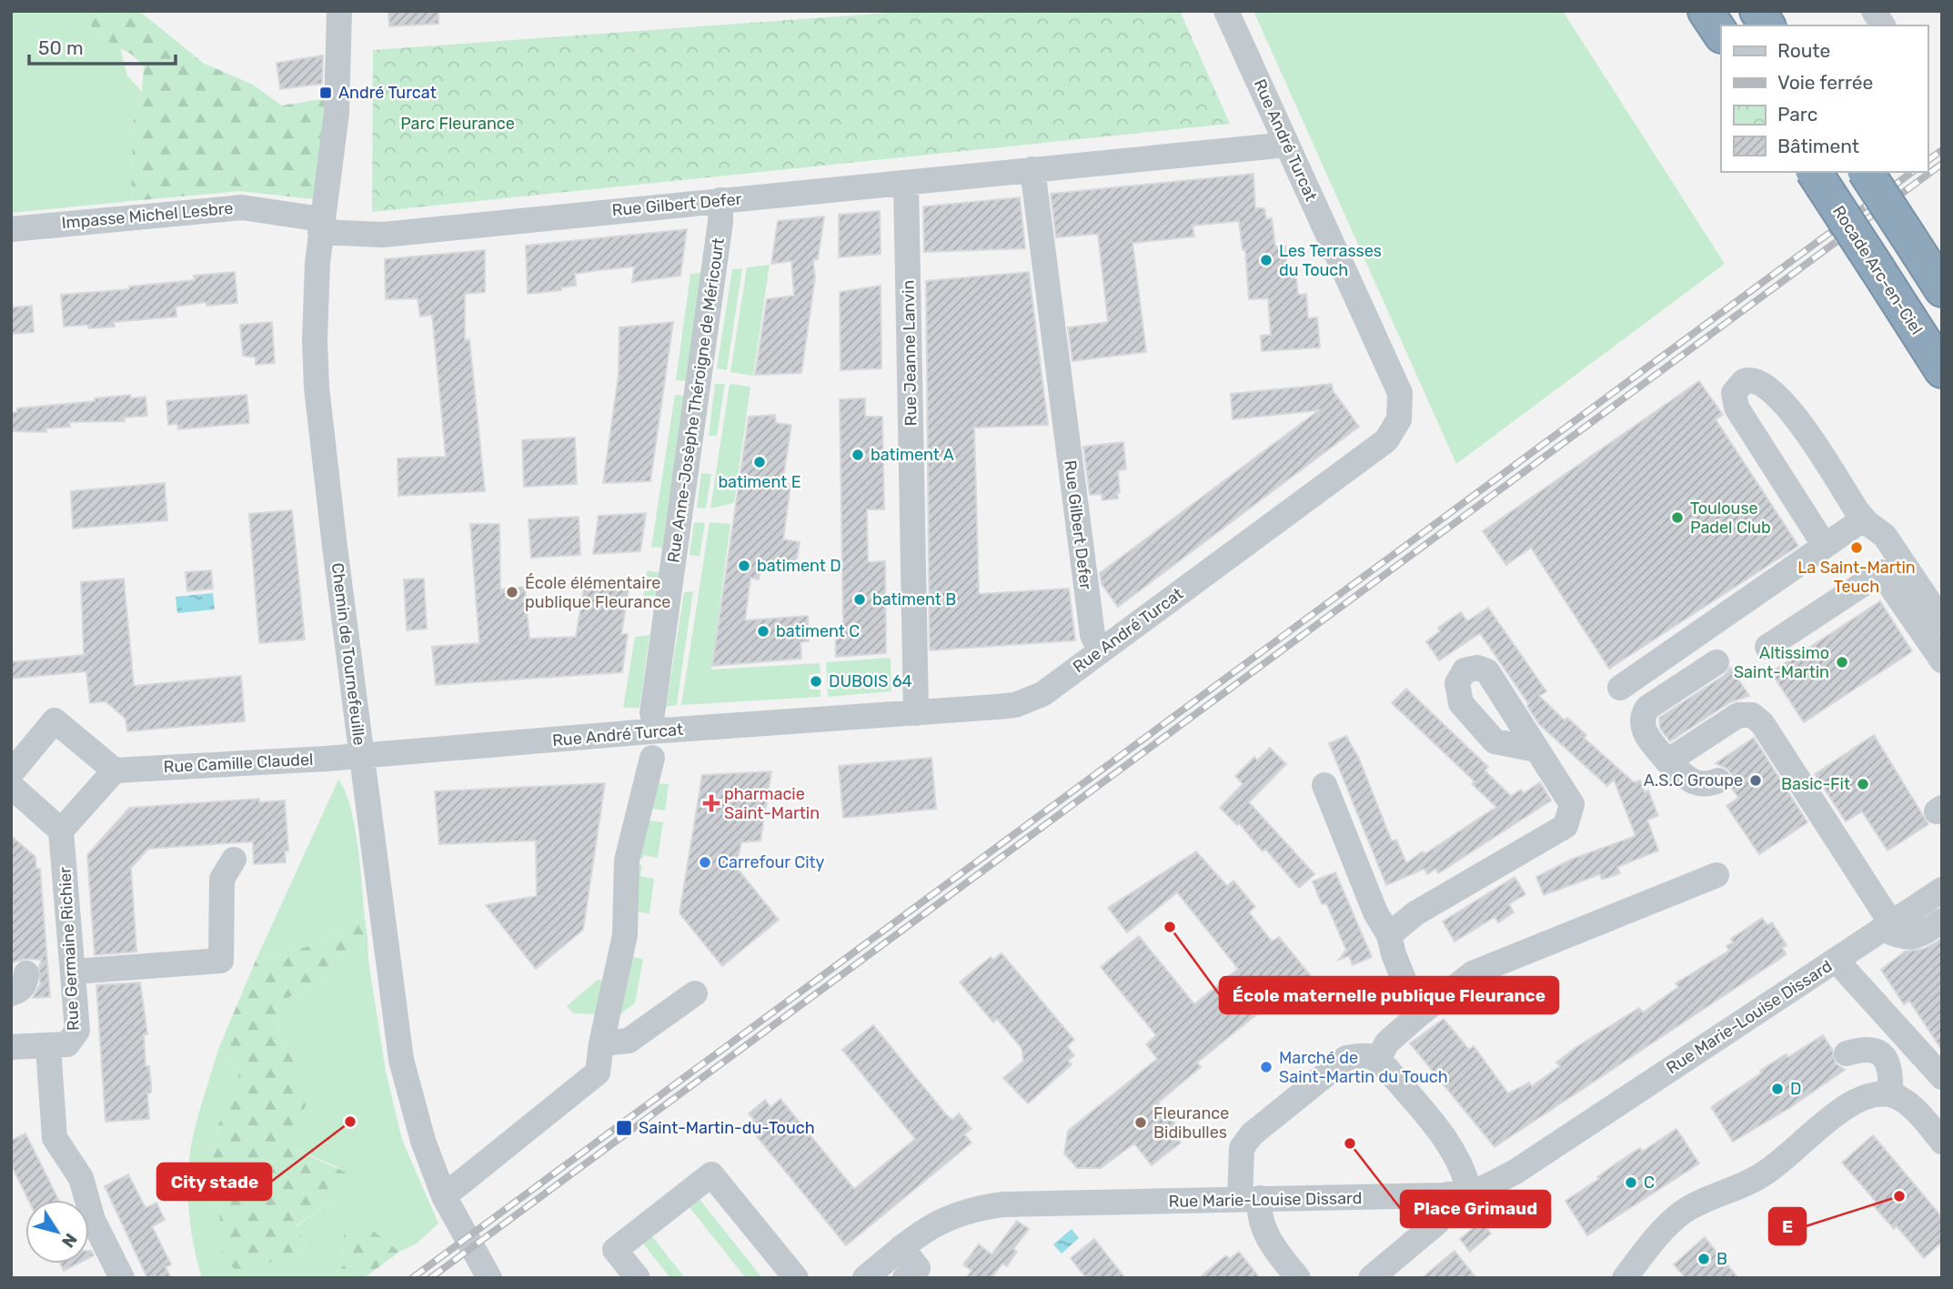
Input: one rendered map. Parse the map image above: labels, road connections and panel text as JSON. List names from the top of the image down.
{
  "streets": {
    "highway": ["Rocade Arc-en-Ciel"],
    "street": [
      "Rue André Turcat",
      "Rue Gilbert Defer",
      "Impasse Michel Lesbre",
      "Rue Jeanne Lanvin",
      "Rue Anne-Josèphe Théroigne de Méricourt",
      "Chemin de Tournefeuille",
      "Rue Camille Claudel",
      "Rue Germaine Richier",
      "Rue Marie-Louise Dissard"
    ]
  },
  "crossings": [
    ["Rue André Turcat", "Rue Gilbert Defer"],
    ["Rue André Turcat", "Rue Jeanne Lanvin"],
    ["Rue André Turcat", "Chemin de Tournefeuille"],
    ["Rue André Turcat", "Rue Camille Claudel"],
    ["Rue Gilbert Defer", "Impasse Michel Lesbre"],
    ["Rue Gilbert Defer", "Rue Jeanne Lanvin"],
    ["Rue Gilbert Defer", "Rue Anne-Josèphe Théroigne de Méricourt"],
    ["Rue Gilbert Defer", "Chemin de Tournefeuille"],
    ["Impasse Michel Lesbre", "Chemin de Tournefeuille"],
    ["Chemin de Tournefeuille", "Rue Camille Claudel"]
  ],
  "parks": ["Parc Fleurance"],
  "places": {
    "transit": ["André Turcat", "Saint-Martin-du-Touch"],
    "other": [
      "Les Terrasses du Touch",
      "batiment A",
      "batiment E",
      "Toulouse Padel Club",
      "La Saint-Martin Teuch",
      "batiment D",
      "École élémentaire publique Fleurance",
      "batiment B",
      "batiment C",
      "Altissimo Saint-Martin",
      "DUBOIS 64",
      "A.S.C Groupe",
      "Basic-Fit",
      "Carrefour City",
      "École maternelle publique Fleurance",
      "Marché de Saint-Martin du Touch",
      "D",
      "City stade",
      "Fleurance Bidibulles",
      "Place Grimaud",
      "C",
      "E",
      "B"
    ],
    "health": ["pharmacie Saint-Martin"]
  },
  "legend": [
    "Route",
    "Voie ferrée",
    "Parc",
    "Bâtiment"
  ],
  "scale_bar": "50 m",
  "north": "bottom right"
}
